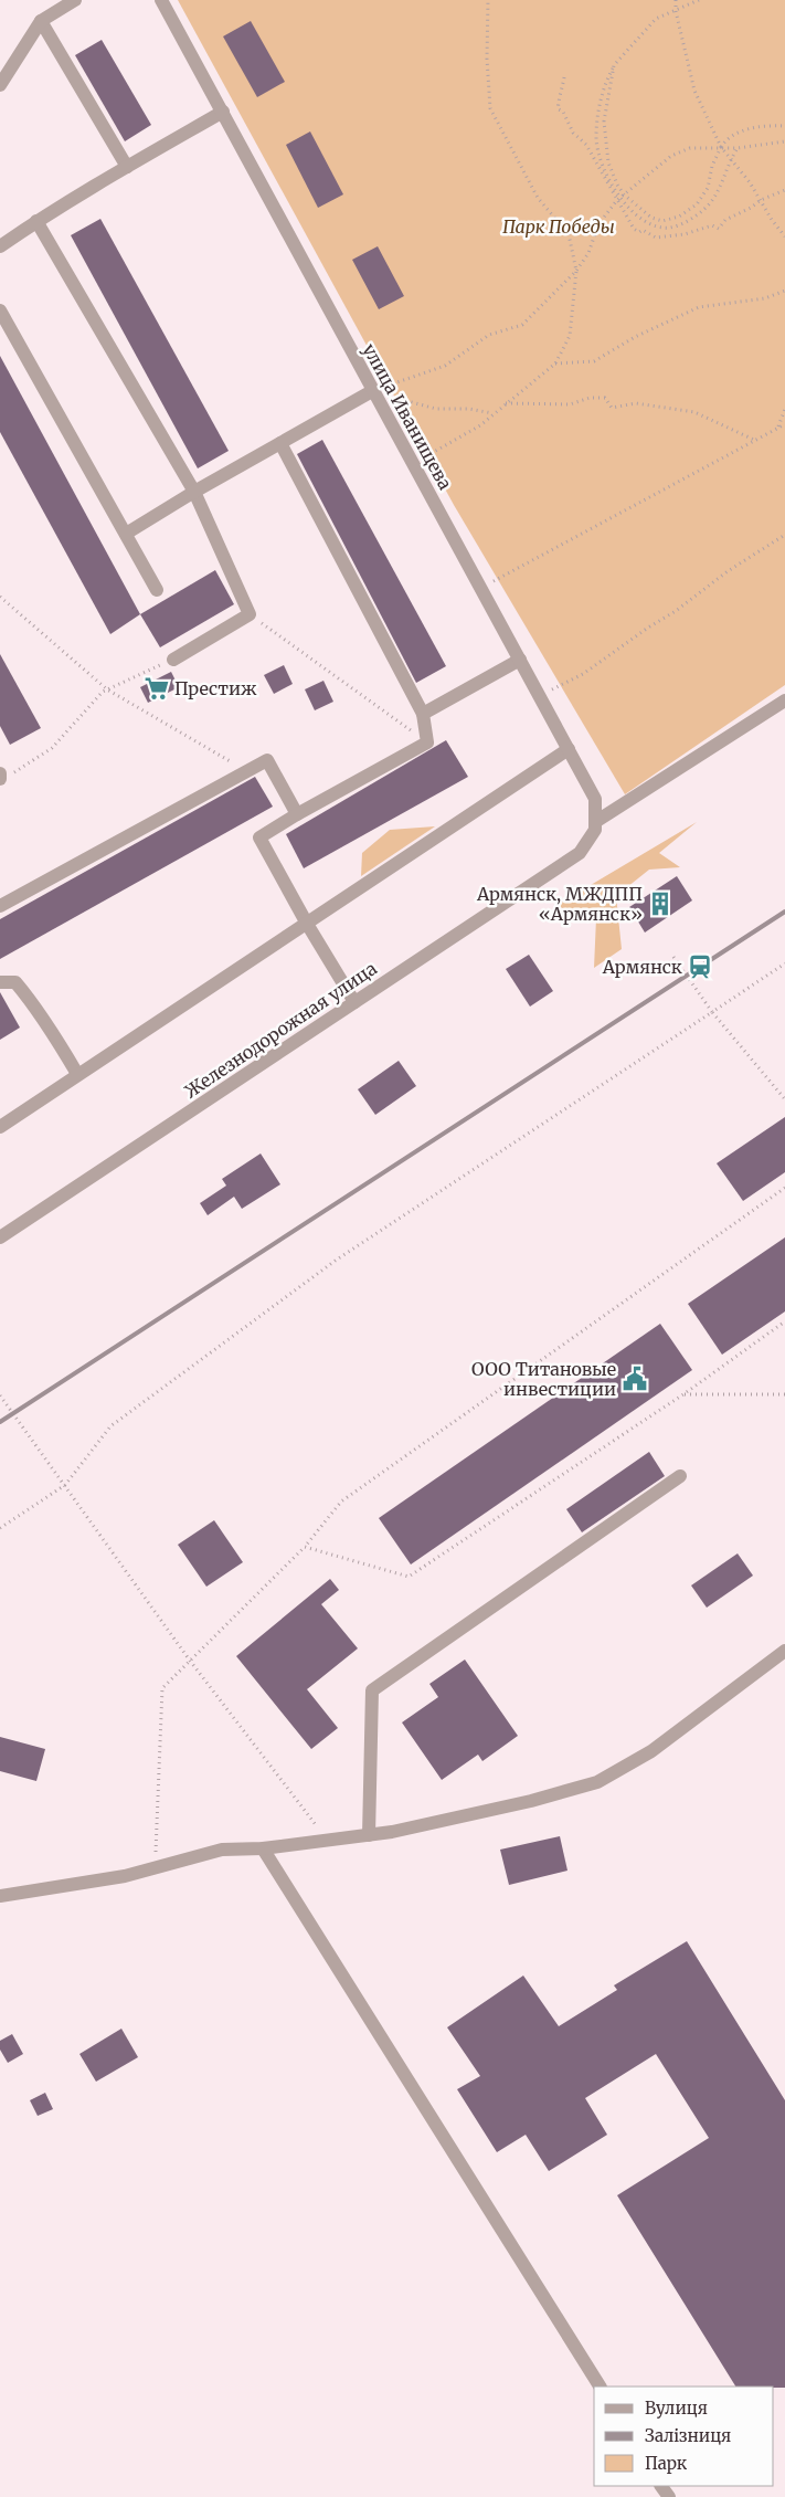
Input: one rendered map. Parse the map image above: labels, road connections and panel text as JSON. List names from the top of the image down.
{
  "streets": {
    "street": ["улица Иванищева", "Железнодорожная улица"]
  },
  "crossings": [
    ["улица Иванищева", "Железнодорожная улица"]
  ],
  "parks": ["Парк Победы"],
  "places": {
    "supermarket": ["Престиж"],
    "building": ["Армянск, МЖДПП «Армянск»"],
    "station": ["Армянск"],
    "public building": ["ООО Титановые инвестиции"]
  },
  "legend": ["Вулиця", "Залізниця", "Парк"]
}
